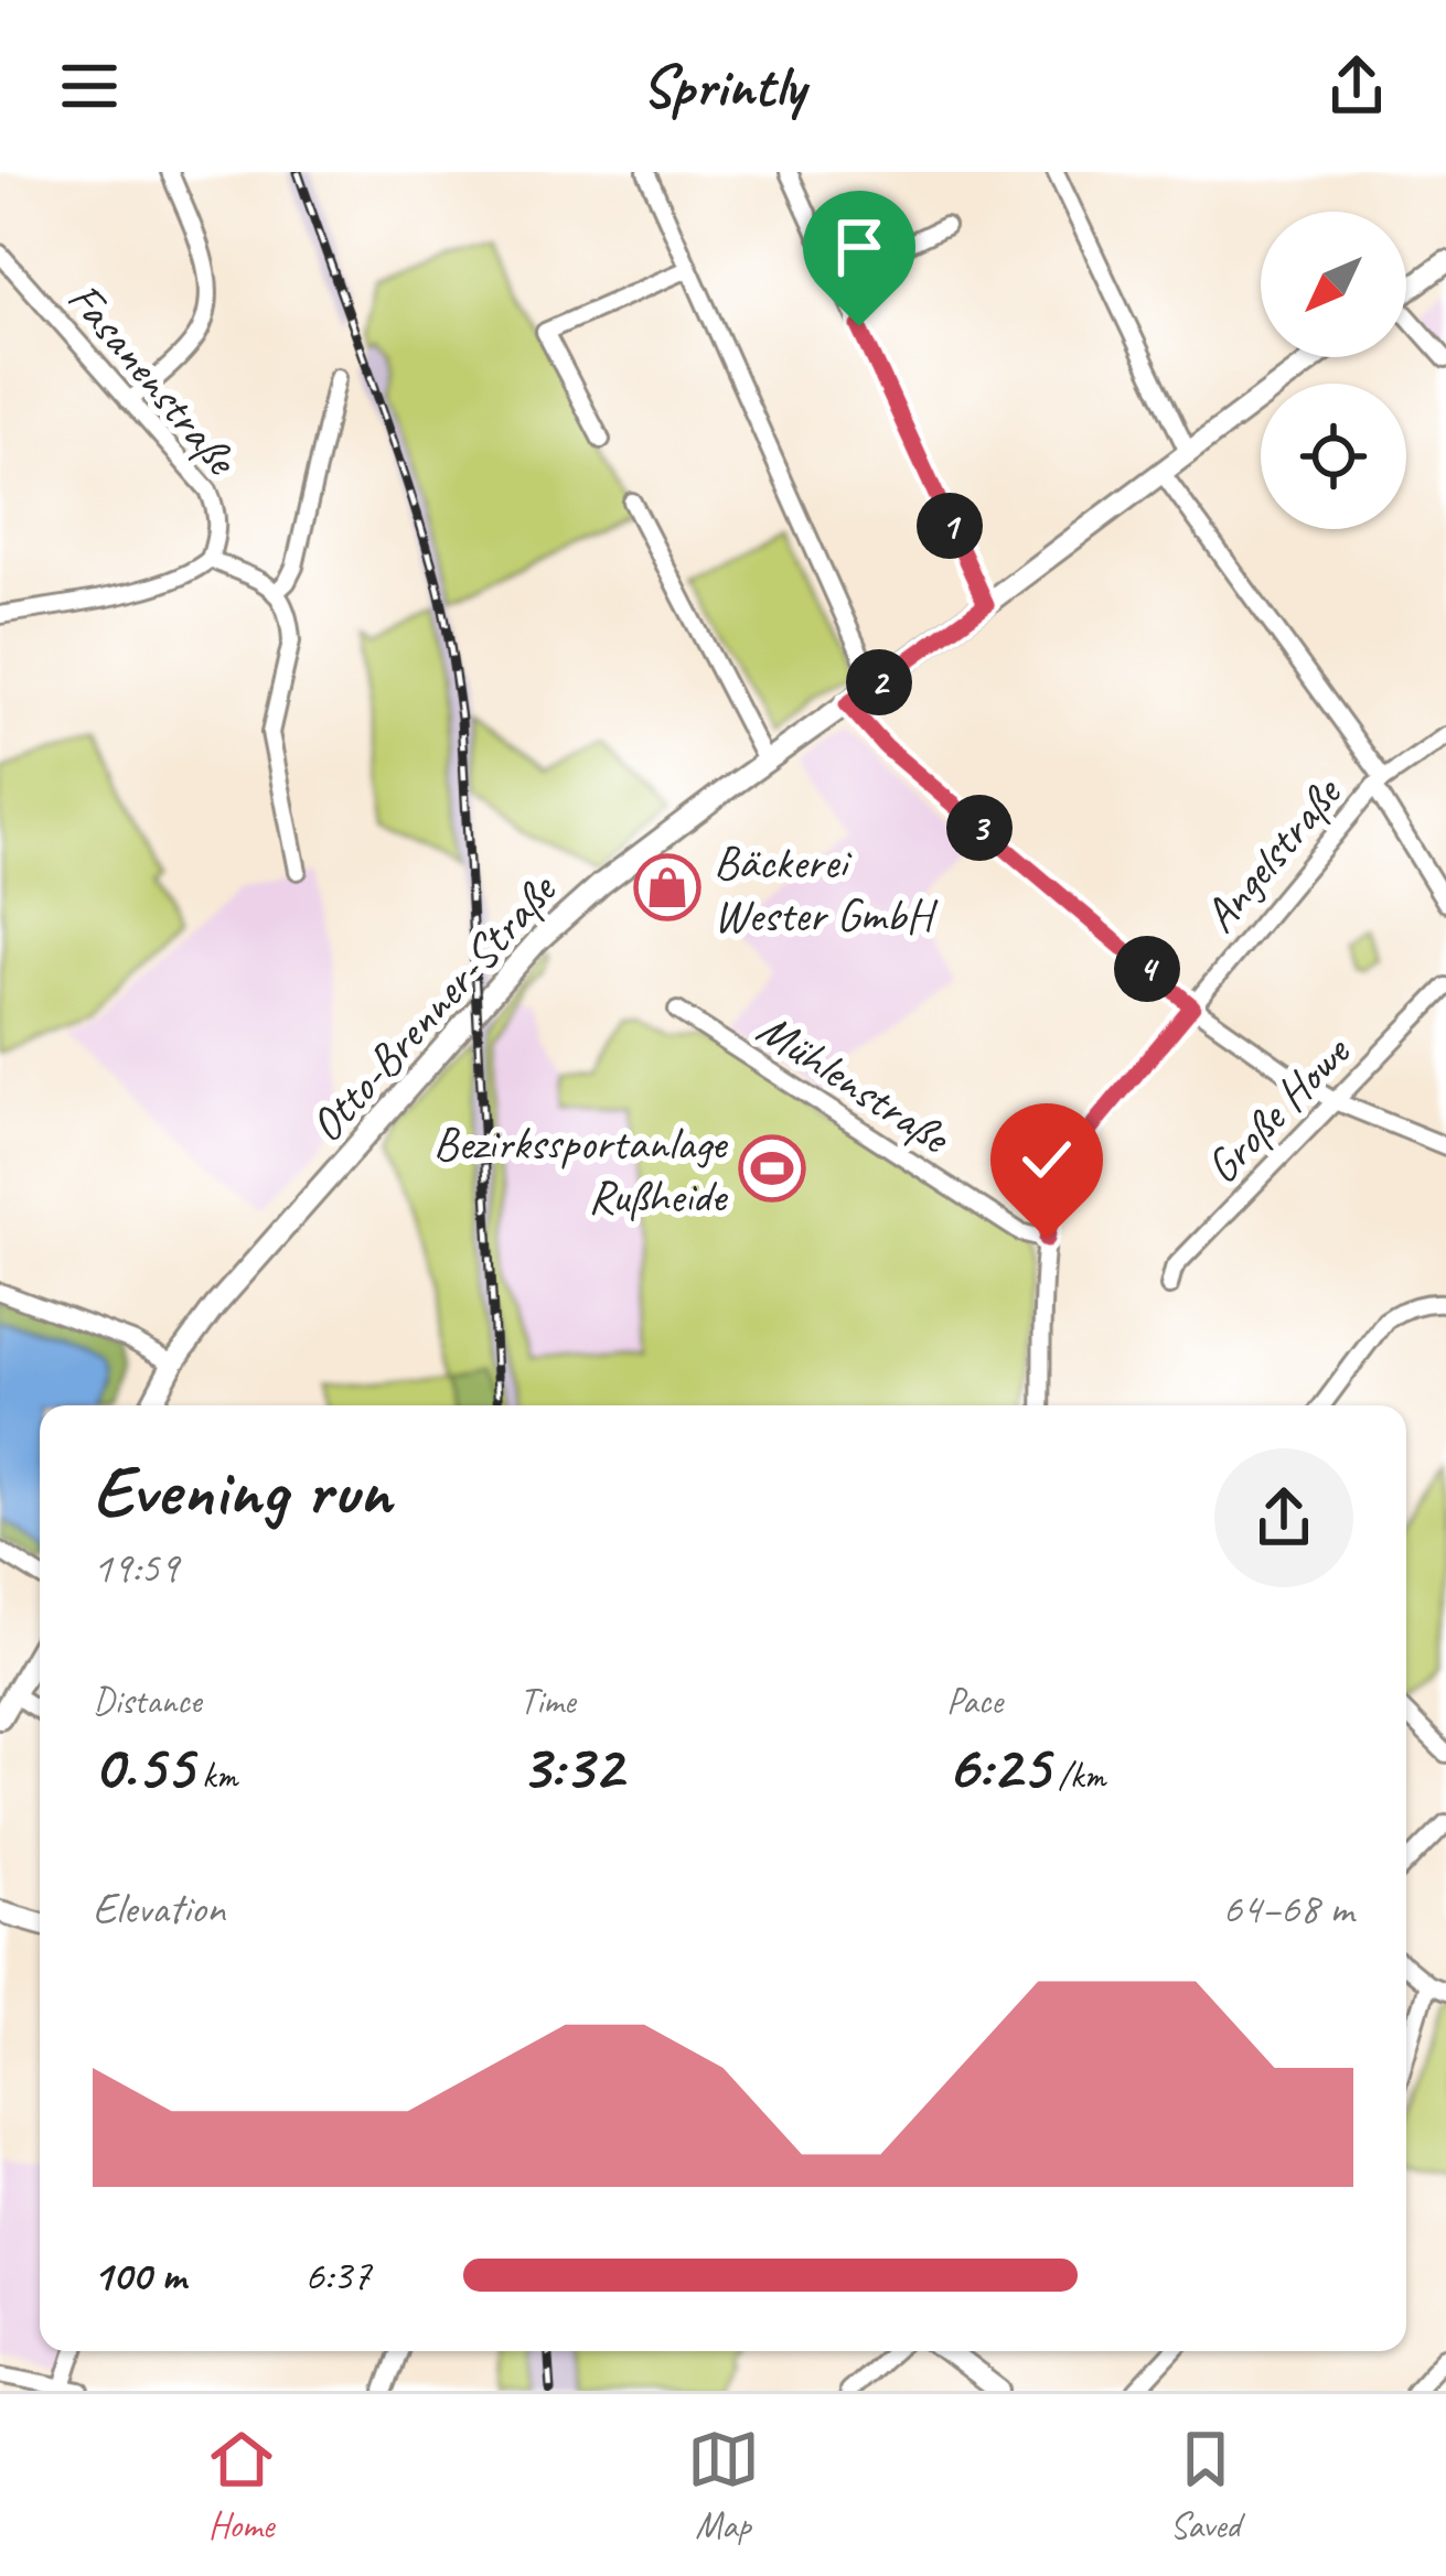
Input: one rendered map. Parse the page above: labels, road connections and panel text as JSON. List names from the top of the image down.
{
  "streets": {
    "street": [
      "Fasanenstraße",
      "Angelstraße",
      "Otto-Brenner-Straße",
      "Mühlenstraße",
      "Große Howe"
    ]
  },
  "crossings": [
    ["Angelstraße", "Mühlenstraße"]
  ],
  "places": {
    "shop": ["Bäckerei Wester GmbH"],
    "sports": ["Bezirkssportanlage Rußheide"]
  },
  "north": "bottom left",
  "page": {
    "header": "Sprintly",
    "pins": [
      "1",
      "2",
      "3",
      "4"
    ],
    "heading": ["Evening run", "19:59"],
    "stats": [
      ["Distance", "0.55 km"],
      ["Time", "3:32"],
      ["Pace", "6:25 /km"]
    ],
    "chart": ["Elevation", "64–68 m"],
    "list": [
      {
        "name": "100 m",
        "note": "6:37"
      }
    ],
    "tabs": ["Home", "Map", "Saved"]
  }
}
